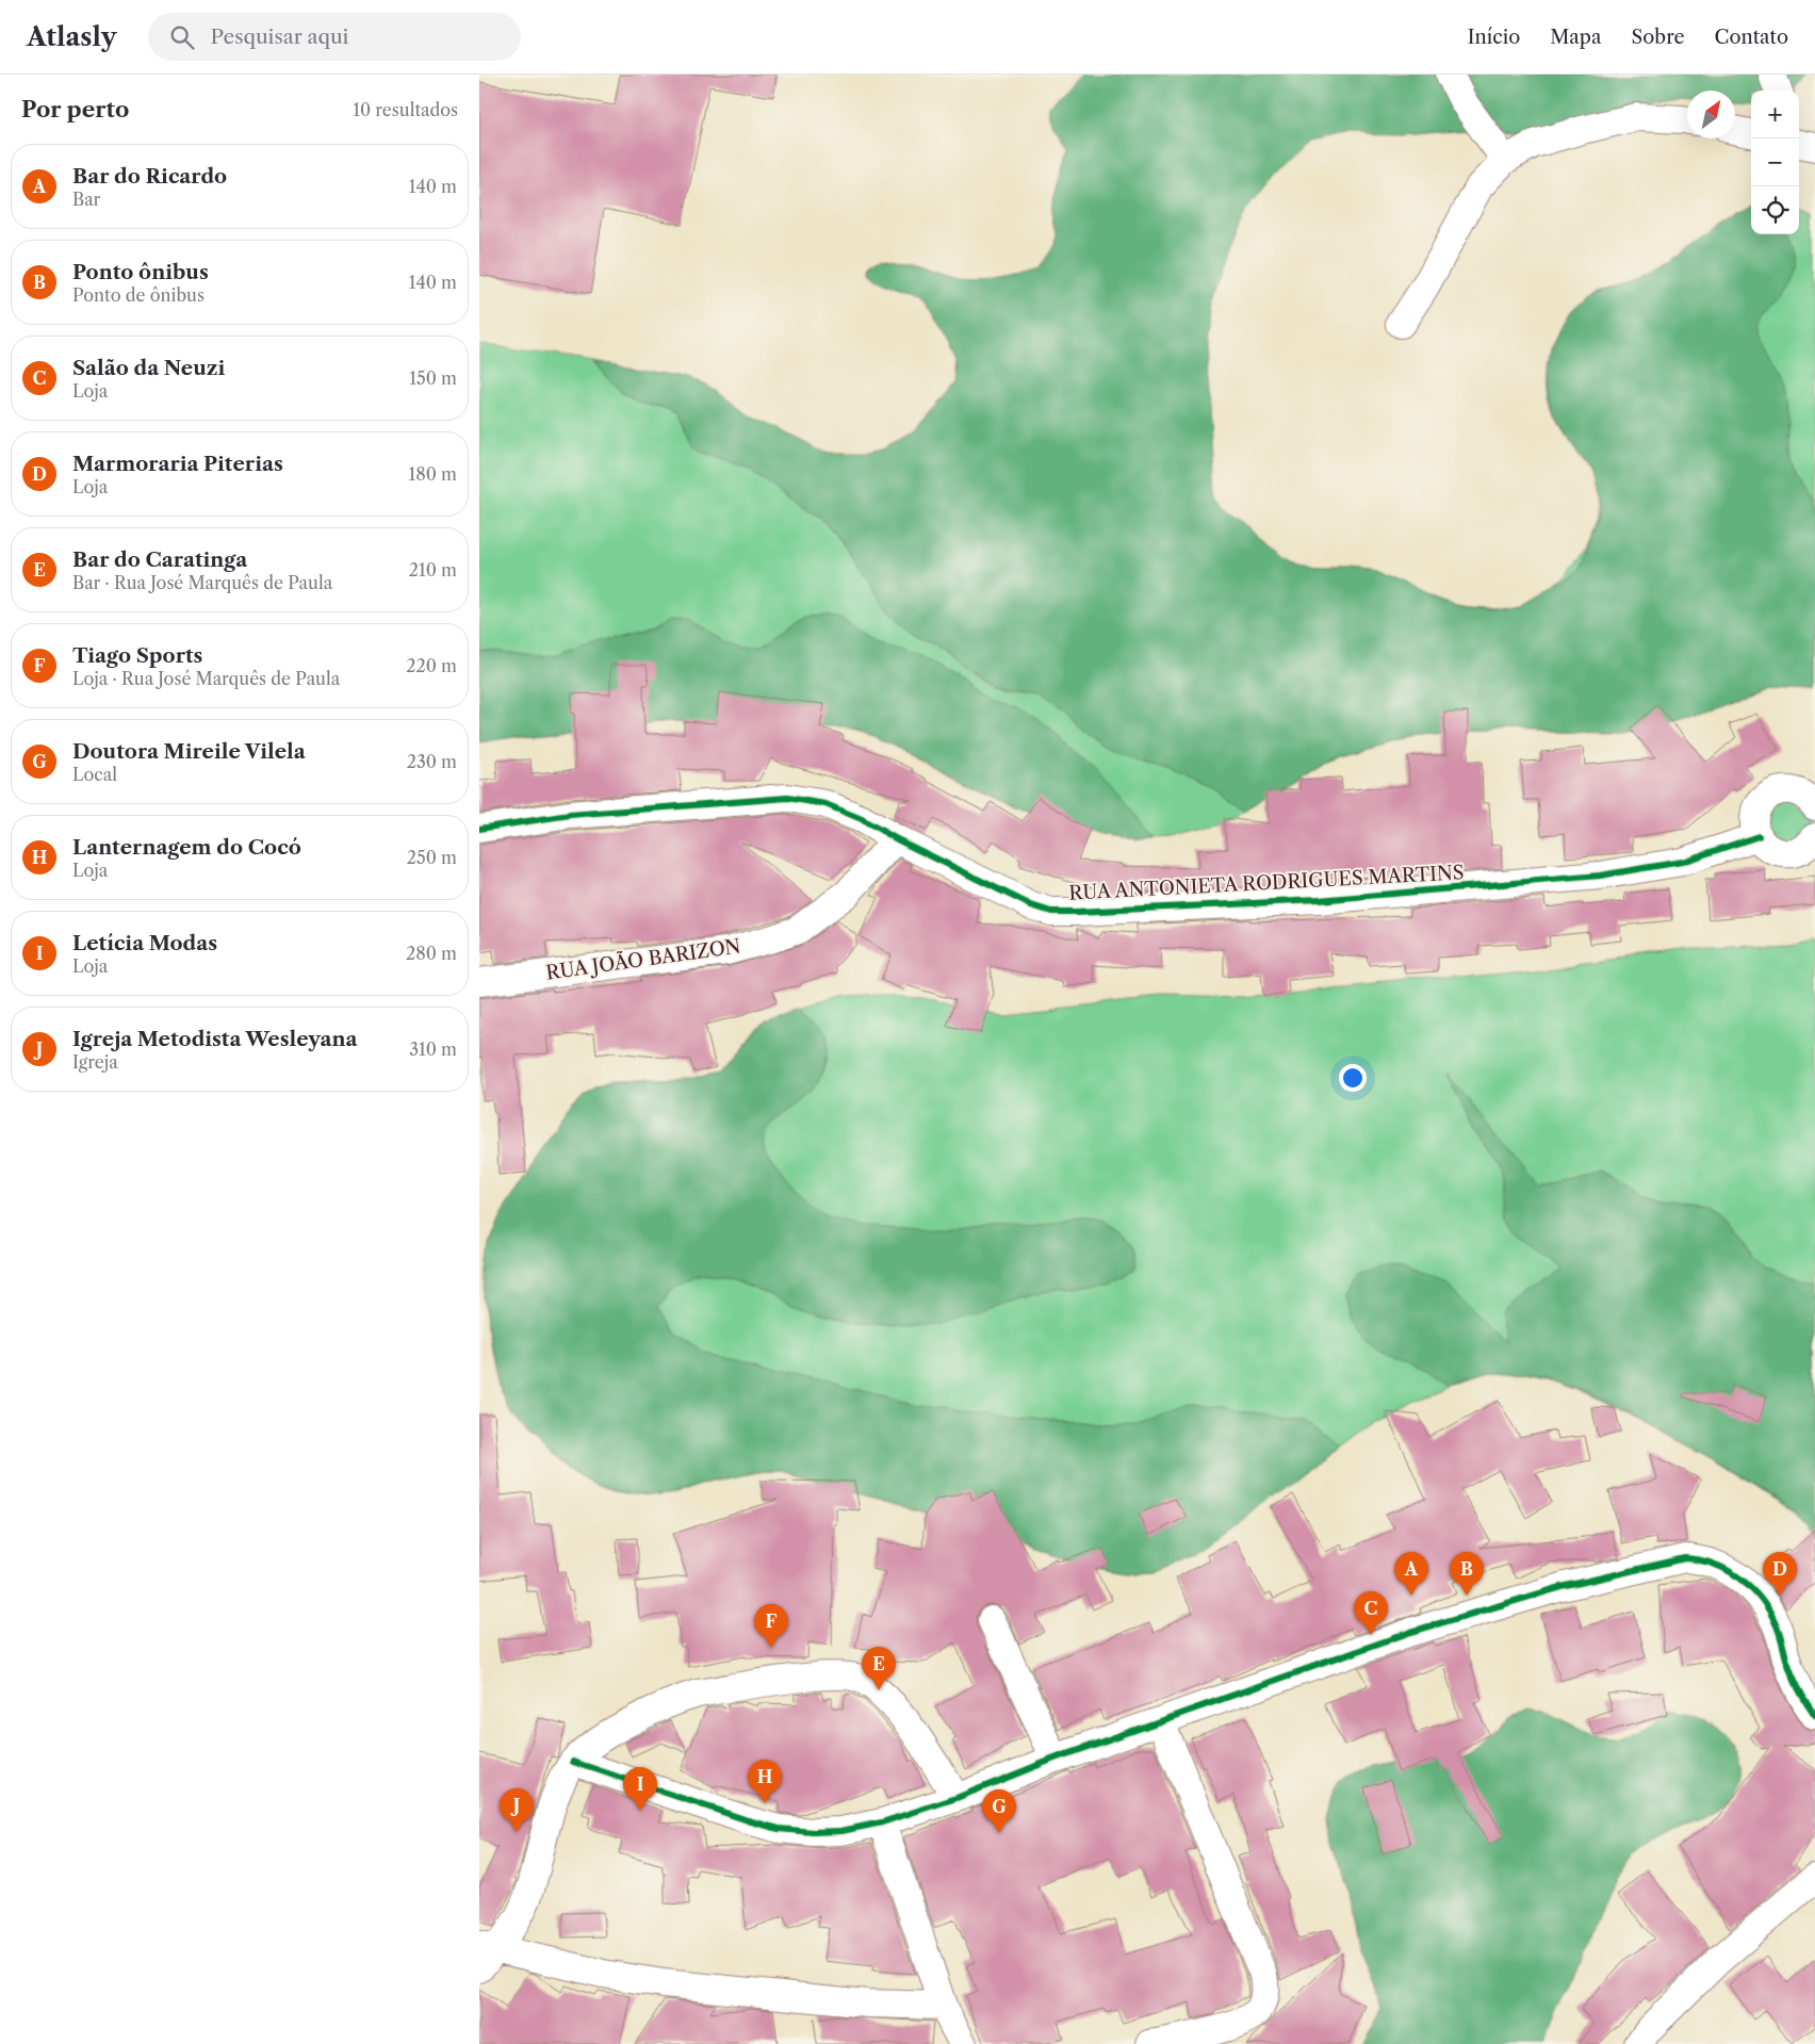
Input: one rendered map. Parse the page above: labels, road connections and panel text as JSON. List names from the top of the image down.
{
  "streets": {
    "street": ["RUA ANTONIETA RODRIGUES MARTINS", "RUA JOÃO BARIZON"]
  },
  "crossings": [
    ["RUA ANTONIETA RODRIGUES MARTINS", "RUA JOÃO BARIZON"]
  ],
  "north": "top right",
  "page": {
    "header": "Atlasly",
    "search": "Pesquisar aqui",
    "nav": [
      "Início",
      "Mapa",
      "Sobre",
      "Contato"
    ],
    "heading": ["Por perto", "10 resultados"],
    "map_buttons": ["+", "−"],
    "list": [
      {
        "mark": "A",
        "name": "Bar do Ricardo",
        "note": "Bar",
        "value": "140 m"
      },
      {
        "mark": "B",
        "name": "Ponto ônibus",
        "note": "Ponto de ônibus",
        "value": "140 m"
      },
      {
        "mark": "C",
        "name": "Salão da Neuzi",
        "note": "Loja",
        "value": "150 m"
      },
      {
        "mark": "D",
        "name": "Marmoraria Piterias",
        "note": "Loja",
        "value": "180 m"
      },
      {
        "mark": "E",
        "name": "Bar do Caratinga",
        "note": "Bar · Rua José Marquês de Paula",
        "value": "210 m"
      },
      {
        "mark": "F",
        "name": "Tiago Sports",
        "note": "Loja · Rua José Marquês de Paula",
        "value": "220 m"
      },
      {
        "mark": "G",
        "name": "Doutora Mireile Vilela",
        "note": "Local",
        "value": "230 m"
      },
      {
        "mark": "H",
        "name": "Lanternagem do Cocó",
        "note": "Loja",
        "value": "250 m"
      },
      {
        "mark": "I",
        "name": "Letícia Modas",
        "note": "Loja",
        "value": "280 m"
      },
      {
        "mark": "J",
        "name": "Igreja Metodista Wesleyana",
        "note": "Igreja",
        "value": "310 m"
      }
    ],
    "pins": [
      "A",
      "B",
      "D",
      "C",
      "F",
      "E",
      "H",
      "I",
      "J",
      "G"
    ]
  }
}
